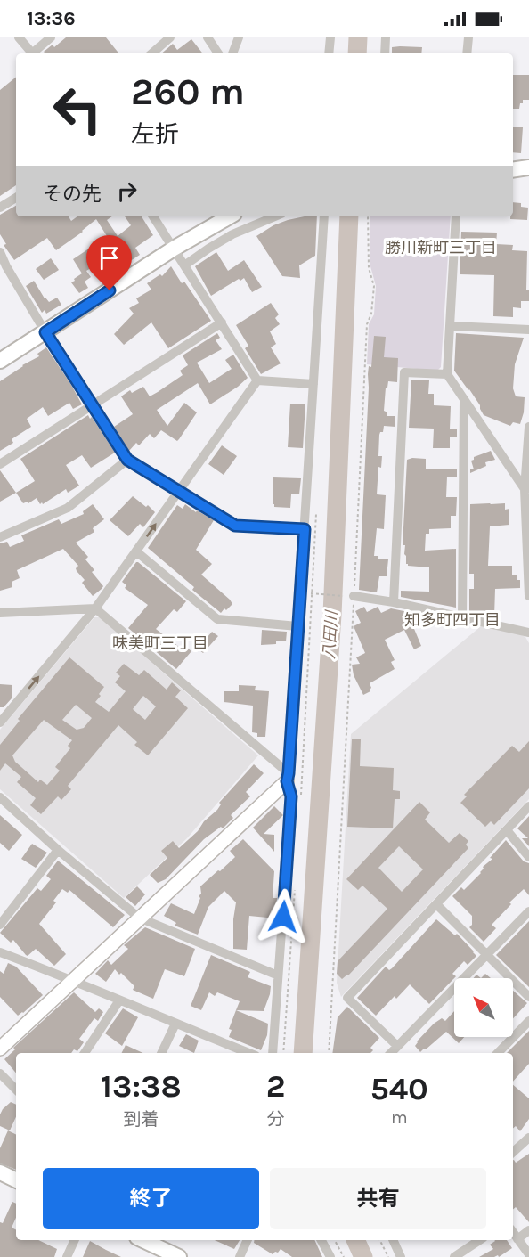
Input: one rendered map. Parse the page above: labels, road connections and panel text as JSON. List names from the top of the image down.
{
  "districts": ["勝川新町三丁目", "知多町四丁目", "味美町三丁目"],
  "water": ["八田川"],
  "north": "top left",
  "page": {
    "status": "13:36",
    "turn": ["260 m", "左折"],
    "then": "その先",
    "eta": [
      "13:38",
      "到着",
      "2",
      "分",
      "540",
      "m"
    ],
    "buttons": ["終了", "共有"]
  }
}
